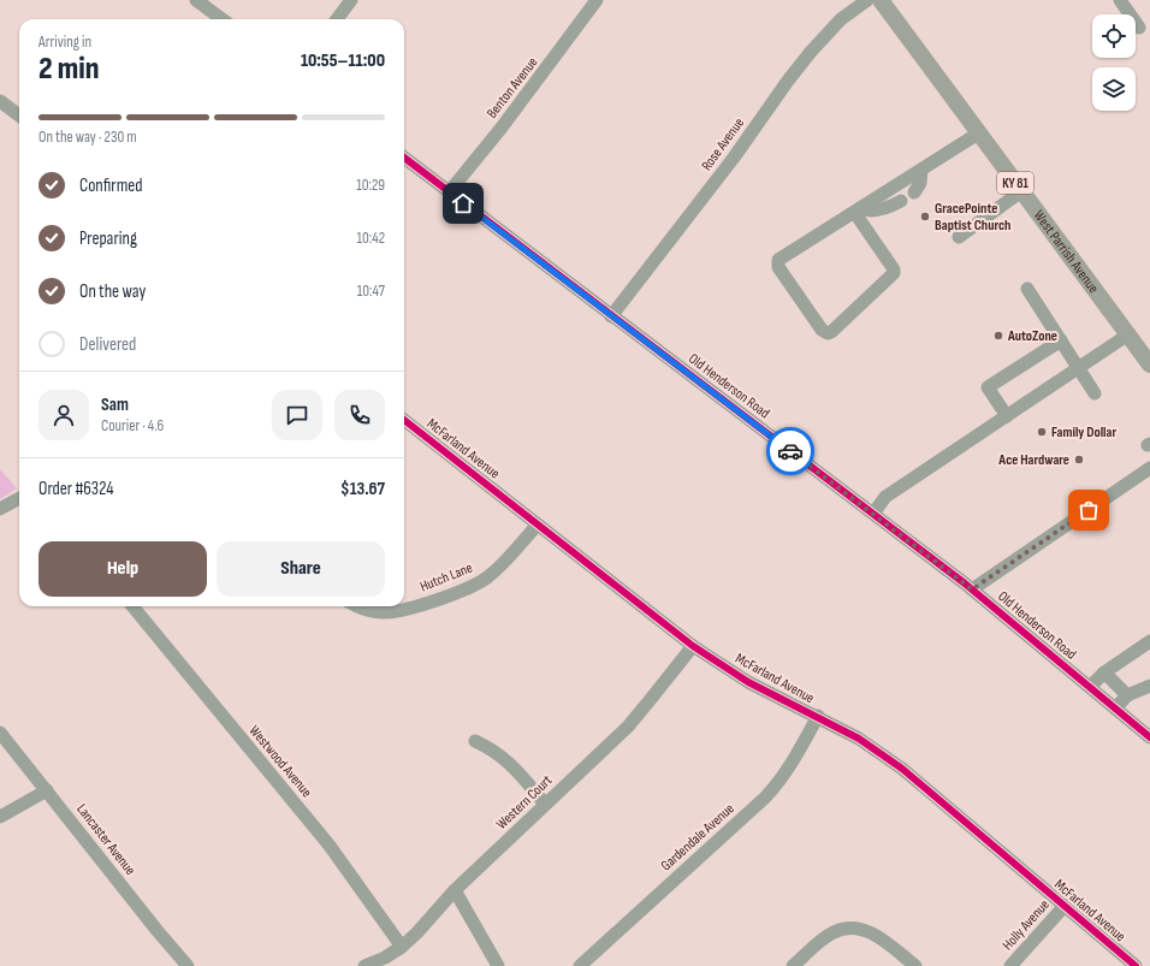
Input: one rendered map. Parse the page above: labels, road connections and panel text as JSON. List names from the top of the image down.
{
  "streets": {
    "main road": ["KY 81", "West Parrish Avenue"],
    "street": [
      "Benton Avenue",
      "Rose Avenue",
      "Old Henderson Road",
      "McFarland Avenue",
      "Hutch Lane",
      "Westwood Avenue",
      "Western Court",
      "Gardendale Avenue",
      "Lancaster Avenue",
      "Holly Avenue"
    ]
  },
  "crossings": [
    ["Benton Avenue", "Old Henderson Road"],
    ["Rose Avenue", "Old Henderson Road"],
    ["McFarland Avenue", "Hutch Lane"],
    ["McFarland Avenue", "Western Court"],
    ["McFarland Avenue", "Gardendale Avenue"],
    ["McFarland Avenue", "Holly Avenue"],
    ["Westwood Avenue", "Western Court"]
  ],
  "places": [
    "GracePointe Baptist Church",
    "AutoZone",
    "Family Dollar",
    "Ace Hardware"
  ],
  "page": {
    "heading": ["2 min", "Arriving in", "10:55–11:00"],
    "panel": [
      "Sam",
      "Courier · 4.6",
      "Order #6324",
      "$13.67"
    ],
    "bar": "On the way · 230 m",
    "list": [
      ["Confirmed", "10:29"],
      ["Preparing", "10:42"],
      ["On the way", "10:47"],
      "Delivered"
    ],
    "buttons": ["Help", "Share"]
  }
}
